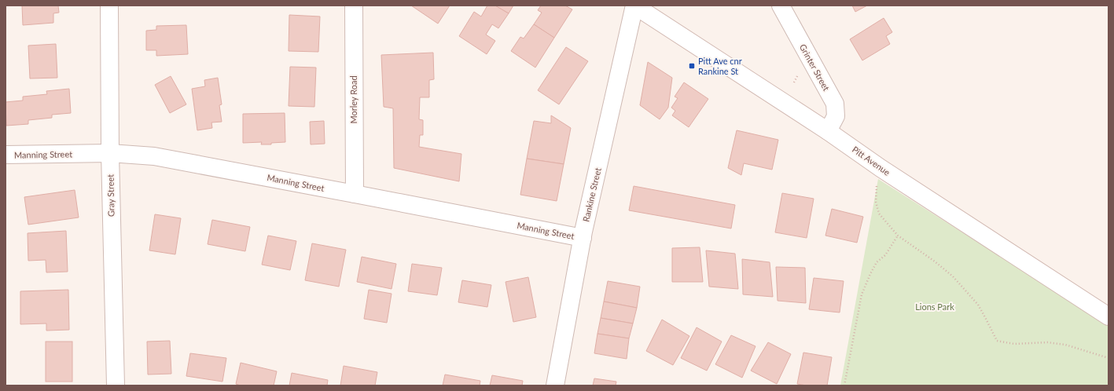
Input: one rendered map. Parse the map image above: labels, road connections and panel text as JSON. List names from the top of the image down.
{
  "streets": {
    "street": [
      "Grinter Street",
      "Morley Road",
      "Manning Street",
      "Pitt Avenue",
      "Rankine Street",
      "Gray Street"
    ]
  },
  "crossings": [
    ["Grinter Street", "Pitt Avenue"],
    ["Morley Road", "Manning Street"],
    ["Manning Street", "Rankine Street"],
    ["Manning Street", "Gray Street"],
    ["Pitt Avenue", "Rankine Street"]
  ],
  "parks": ["Lions Park"],
  "places": {
    "transit": ["Pitt Ave cnr Rankine St"]
  }
}
